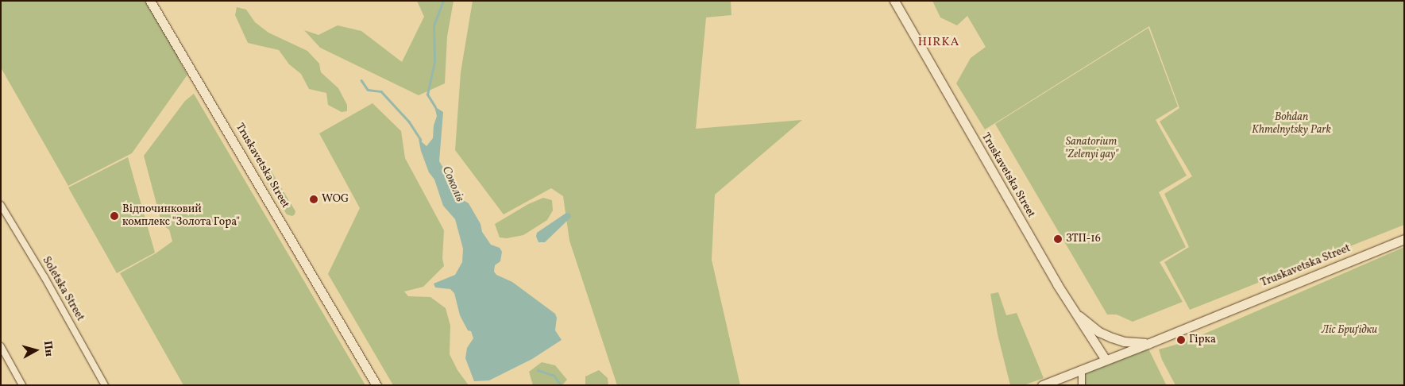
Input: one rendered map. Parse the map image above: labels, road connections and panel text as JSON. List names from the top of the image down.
{
  "streets": {
    "main road": ["Truskavetska Street"],
    "street": ["Soletska Street"]
  },
  "districts": ["HIRKA"],
  "water": ["Соколів"],
  "parks": ["Bohdan Khmelnytsky Park", "Sanatorium \"Zelenyi gay\"", "Ліс Бриґідки"],
  "places": [
    "WOG",
    "Відпочинковий комплекс \"Золота Гора\"",
    "ЗТП-16",
    "Гірка"
  ],
  "north": "right"
}
